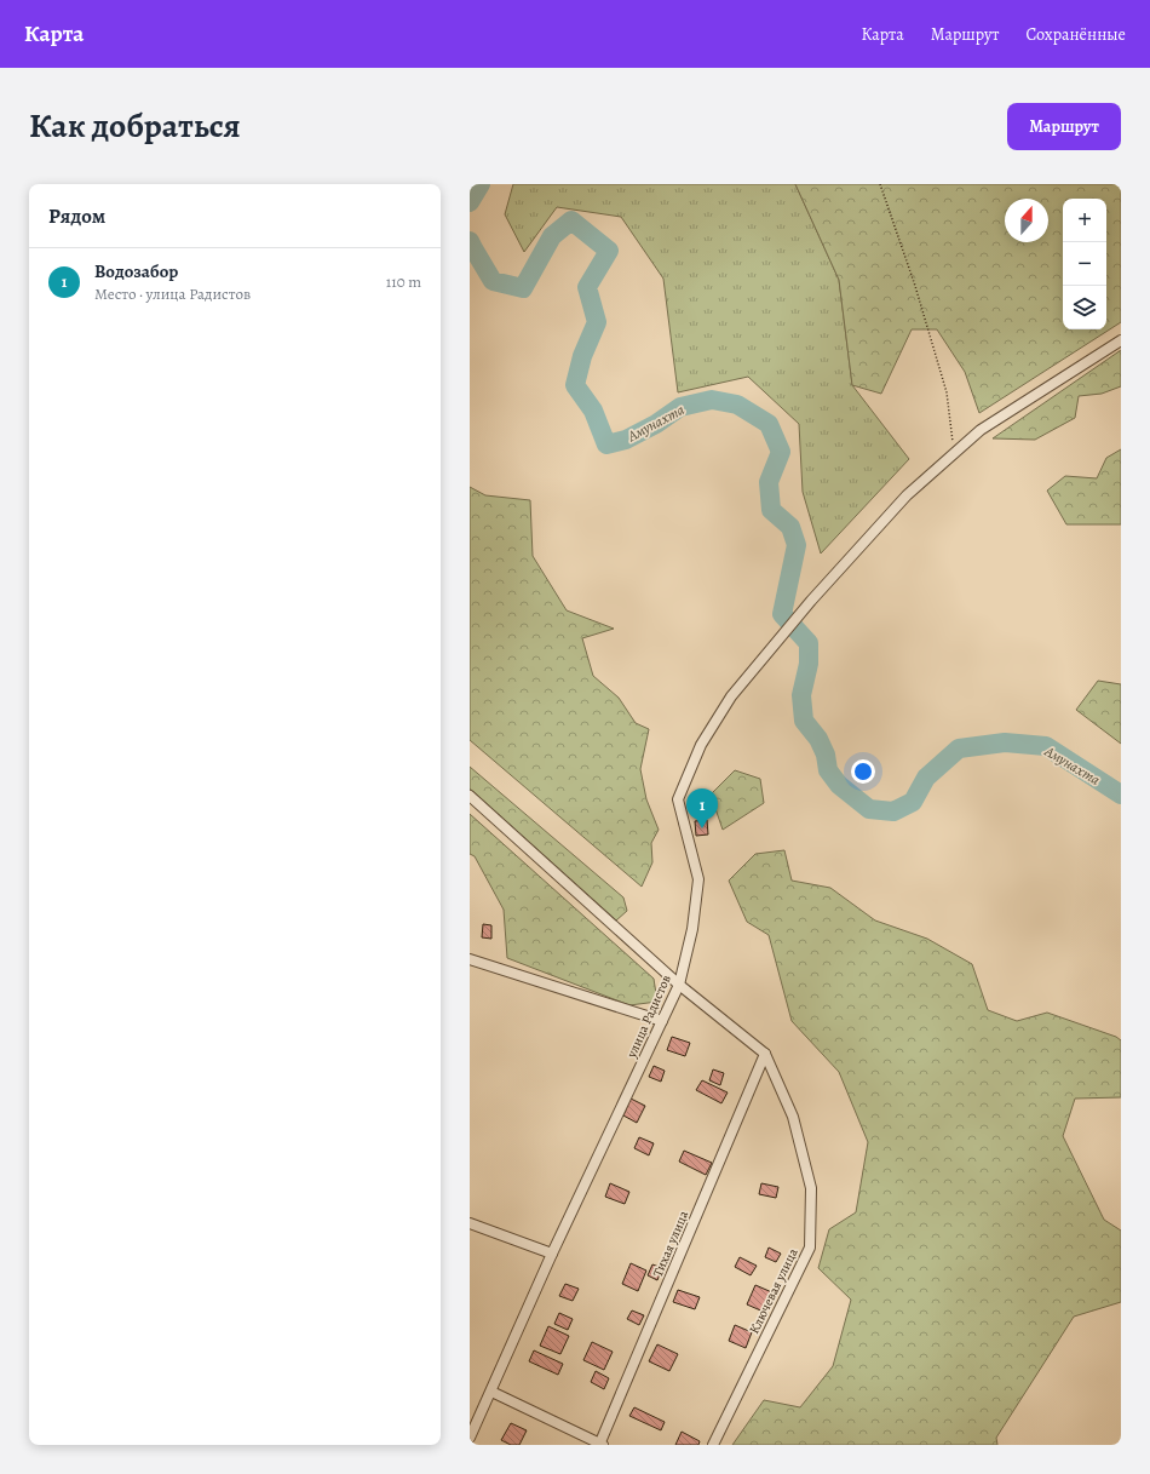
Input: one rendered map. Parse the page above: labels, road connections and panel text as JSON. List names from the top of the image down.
{
  "streets": {
    "street": ["улица Радистов", "Тихая улица", "Ключевая улица"]
  },
  "crossings": [
    ["улица Радистов", "Ключевая улица"],
    ["Тихая улица", "Ключевая улица"]
  ],
  "water": ["Амунахта"],
  "north": "top",
  "page": {
    "header": "Карта",
    "nav": ["Карта", "Маршрут", "Сохранённые"],
    "title": "Как добраться",
    "buttons": "Маршрут",
    "heading": "Рядом",
    "map_buttons": ["+", "−"],
    "list": [
      {
        "mark": "1",
        "name": "Водозабор",
        "note": "Место · улица Радистов",
        "value": "110 m"
      }
    ],
    "pins": "1"
  }
}
